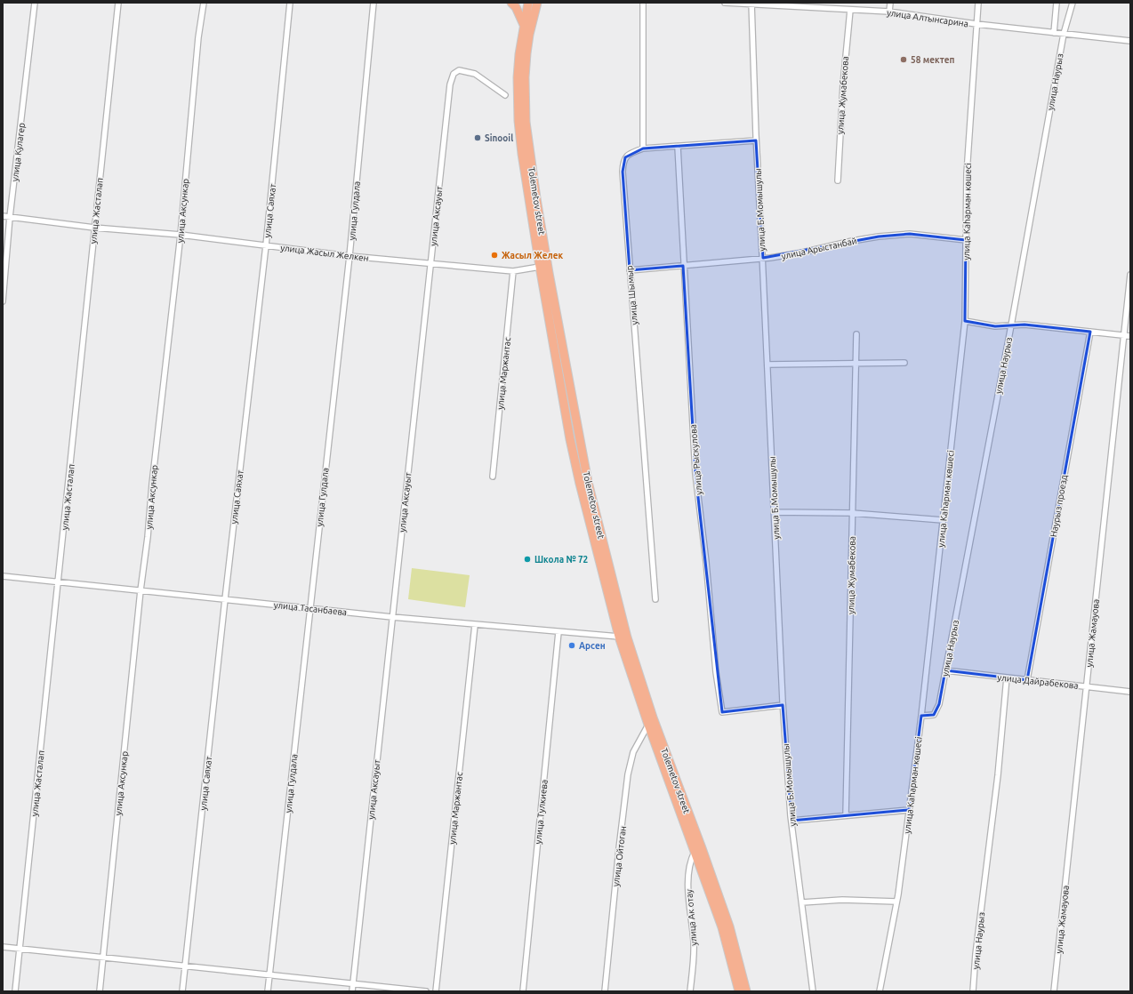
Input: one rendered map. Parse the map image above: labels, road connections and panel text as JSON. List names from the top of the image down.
{
  "streets": {
    "main road": ["Tolemetov street"],
    "street": [
      "улица Алтынсарина",
      "улица Наурыз",
      "улица Жумабекова",
      "улица Кулагер",
      "улица Б.Момышулы",
      "улица Жасталап",
      "улица Аксункар",
      "улица Саяхат",
      "улица Гулдала",
      "улица Каһарман көшесі",
      "улица Аксауыт",
      "улица Арыстанбай",
      "улица Жасыл Желкен",
      "улица Шымыр",
      "улица Маржантас",
      "улица Рыскулова",
      "Наурыз проезд",
      "улица Тасанбаева",
      "улица Жамауова",
      "улица Дайрабекова",
      "улица Тулкиева",
      "улица Ойтоган",
      "улица Ак отау"
    ]
  },
  "crossings": [
    ["улица Алтынсарина", "улица Наурыз"],
    ["улица Алтынсарина", "улица Жумабекова"],
    ["улица Алтынсарина", "улица Б.Момышулы"],
    ["улица Алтынсарина", "улица Каһарман көшесі"],
    ["улица Наурыз", "улица Каһарман көшесі"],
    ["улица Наурыз", "улица Дайрабекова"],
    ["улица Кулагер", "улица Жасыл Желкен"],
    ["Tolemetov street", "улица Жасыл Желкен"],
    ["Tolemetov street", "улица Тасанбаева"],
    ["Tolemetov street", "улица Ойтоган"],
    ["Tolemetov street", "улица Ак отау"],
    ["улица Б.Момышулы", "улица Арыстанбай"],
    ["улица Б.Момышулы", "улица Рыскулова"],
    ["улица Жасталап", "улица Жасыл Желкен"],
    ["улица Жасталап", "улица Тасанбаева"],
    ["улица Аксункар", "улица Жасыл Желкен"],
    ["улица Аксункар", "улица Тасанбаева"],
    ["улица Саяхат", "улица Жасыл Желкен"],
    ["улица Саяхат", "улица Тасанбаева"],
    ["улица Гулдала", "улица Жасыл Желкен"],
    ["улица Гулдала", "улица Тасанбаева"],
    ["улица Каһарман көшесі", "улица Арыстанбай"],
    ["улица Аксауыт", "улица Жасыл Желкен"],
    ["улица Аксауыт", "улица Тасанбаева"],
    ["улица Арыстанбай", "улица Шымыр"],
    ["улица Арыстанбай", "улица Рыскулова"],
    ["улица Жасыл Желкен", "улица Маржантас"],
    ["улица Маржантас", "улица Тасанбаева"],
    ["Наурыз проезд", "улица Дайрабекова"],
    ["улица Тасанбаева", "улица Тулкиева"],
    ["улица Жамауова", "улица Дайрабекова"]
  ],
  "places": [
    "58 мектеп",
    "Sinooil",
    "Жасыл Желек",
    "Школа № 72",
    "Арсен"
  ]
}
